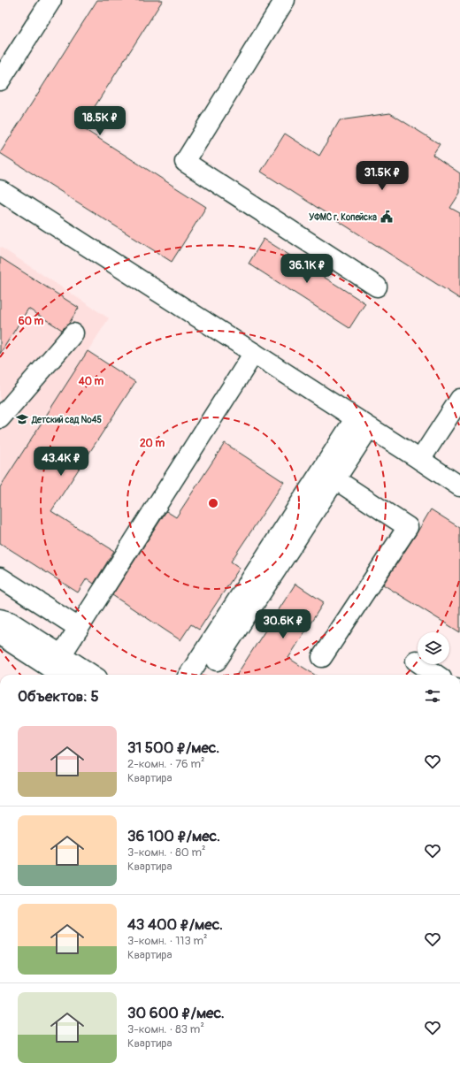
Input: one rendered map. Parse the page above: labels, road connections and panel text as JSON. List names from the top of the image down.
{
  "places": {
    "public building": ["УФМС г. Копейска"],
    "school or university": ["Детский сад №45"]
  },
  "page": {
    "price": [
      "18.5K ₽",
      "31.5K ₽",
      "36.1K ₽",
      "43.4K ₽",
      "30.6K ₽"
    ],
    "heading": "Объектов: 5",
    "list": [
      {
        "name": "31 500 ₽/мес.",
        "note": "2-комн. · 76 m² · Квартира"
      },
      {
        "name": "36 100 ₽/мес.",
        "note": "3-комн. · 80 m² · Квартира"
      },
      {
        "name": "43 400 ₽/мес.",
        "note": "3-комн. · 113 m² · Квартира"
      },
      {
        "name": "30 600 ₽/мес.",
        "note": "3-комн. · 83 m² · Квартира"
      }
    ]
  },
  "rings": ["60 m", "40 m", "20 m"]
}
